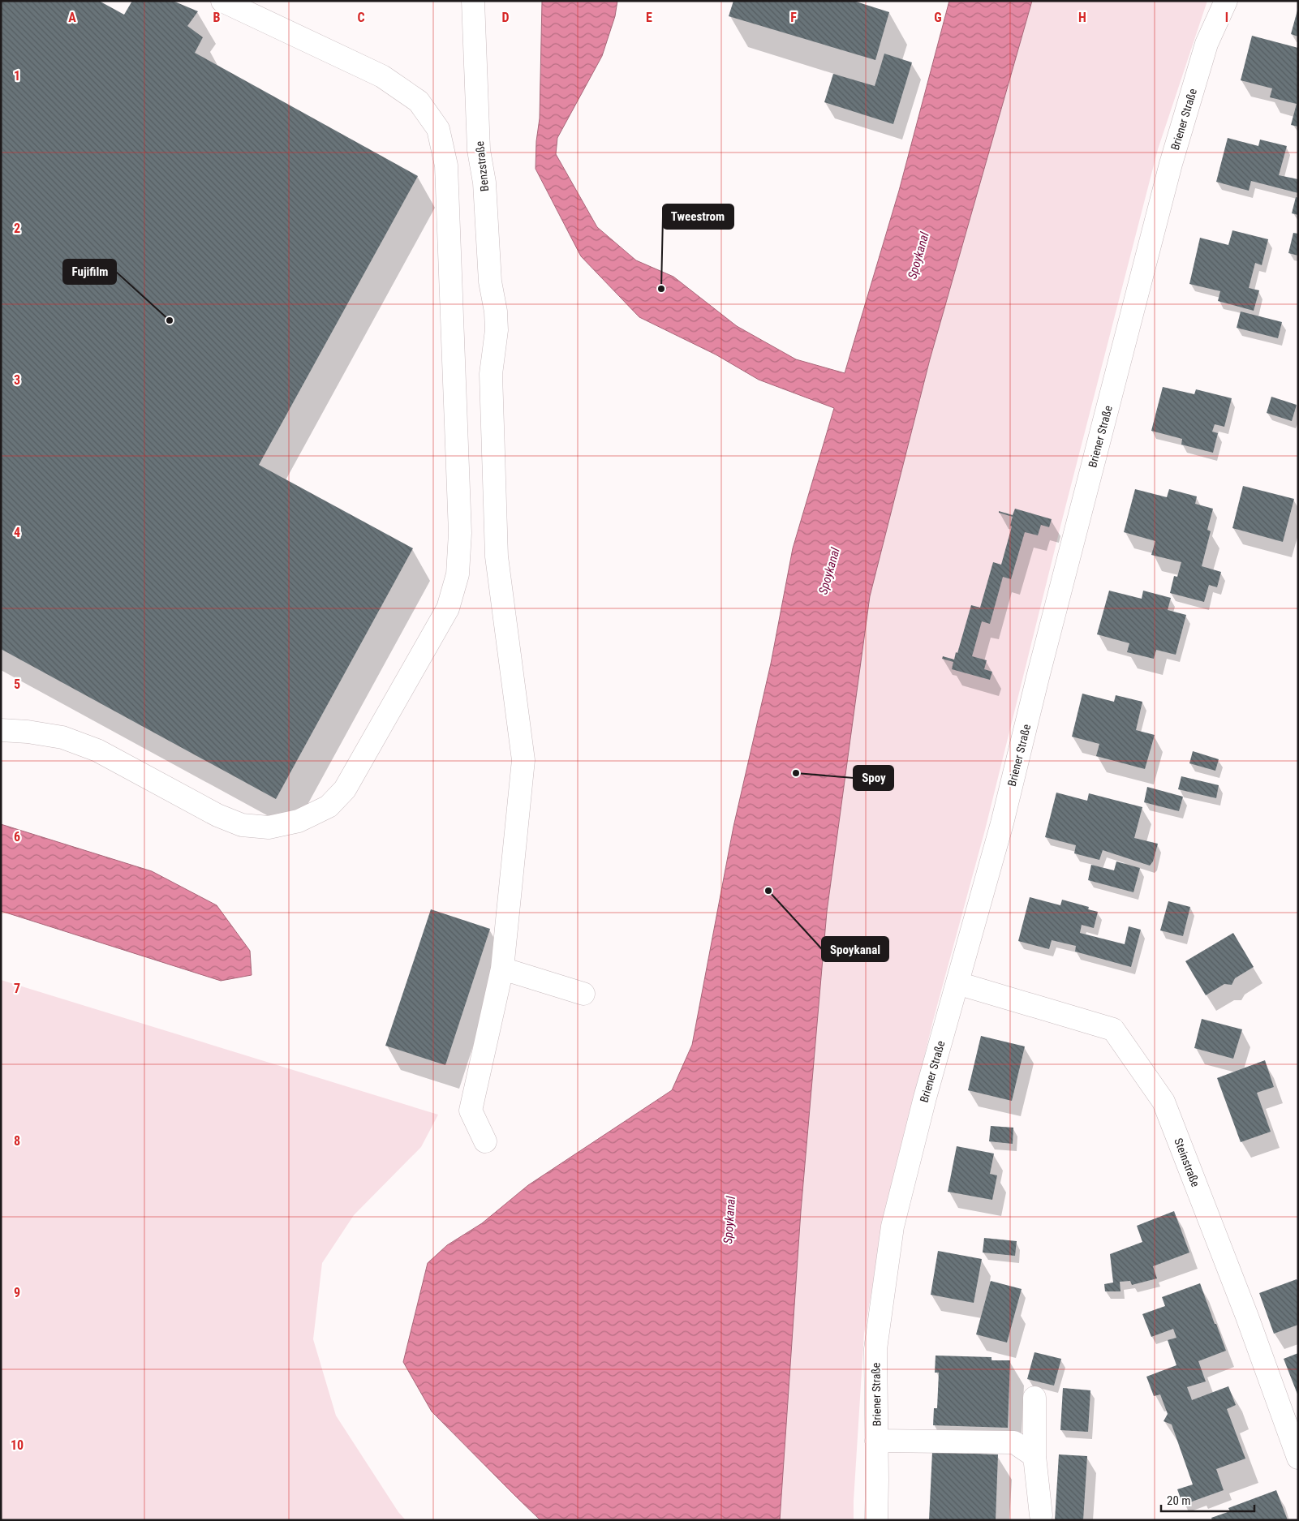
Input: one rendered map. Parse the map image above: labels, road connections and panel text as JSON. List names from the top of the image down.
{
  "streets": {
    "street": ["Briener Straße", "Benzstraße", "Steinstraße"]
  },
  "crossings": [
    ["Briener Straße", "Steinstraße"]
  ],
  "water": ["Spoykanal"],
  "places": [
    "Tweestrom",
    "Fujifilm",
    "Spoy",
    "Spoykanal"
  ],
  "scale_bar": "20 m",
  "grid": {
    "columns": [
      "A",
      "B",
      "C",
      "D",
      "E",
      "F",
      "G",
      "H",
      "I"
    ],
    "rows": [
      "1",
      "2",
      "3",
      "4",
      "5",
      "6",
      "7",
      "8",
      "9",
      "10"
    ]
  }
}
